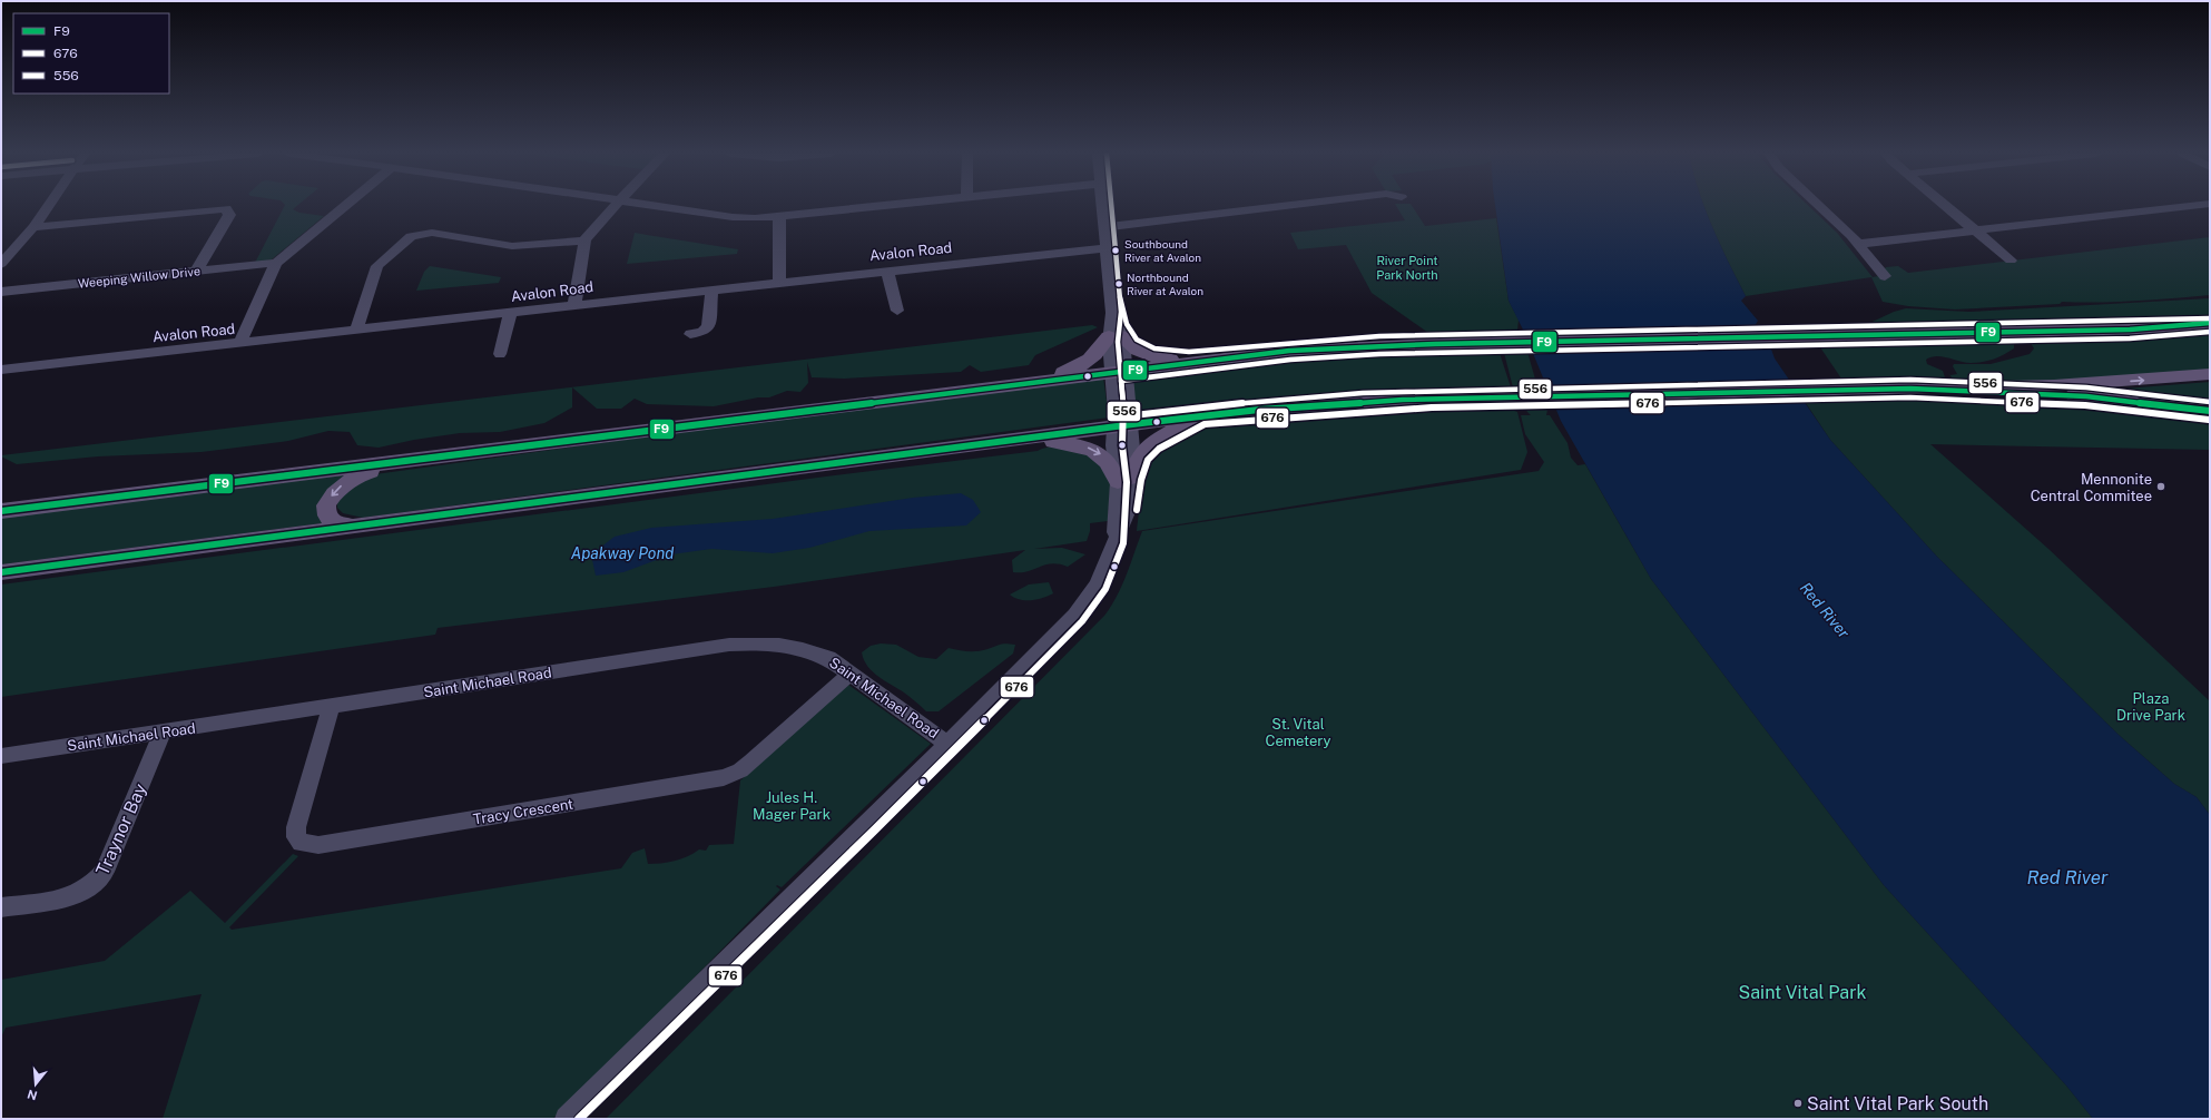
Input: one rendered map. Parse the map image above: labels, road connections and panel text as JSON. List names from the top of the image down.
{
  "streets": {
    "street": [
      "Avalon Road",
      "Weeping Willow Drive",
      "Saint Michael Road",
      "Tracy Crescent",
      "Traynor Bay"
    ]
  },
  "crossings": [
    ["Saint Michael Road", "Tracy Crescent"],
    ["Saint Michael Road", "Traynor Bay"]
  ],
  "water": ["Apakway Pond", "Red River"],
  "parks": [
    "River Point Park North",
    "Plaza Drive Park",
    "St. Vital Cemetery",
    "Jules H. Mager Park",
    "Saint Vital Park"
  ],
  "places": [
    "Southbound River at Avalon",
    "Northbound River at Avalon",
    "Mennonite Central Commitee",
    "Saint Vital Park South"
  ],
  "lines": ["transit line 556", "transit line F9", "transit line 676"],
  "legend": ["F9", "676", "556"],
  "north": "bottom"
}
